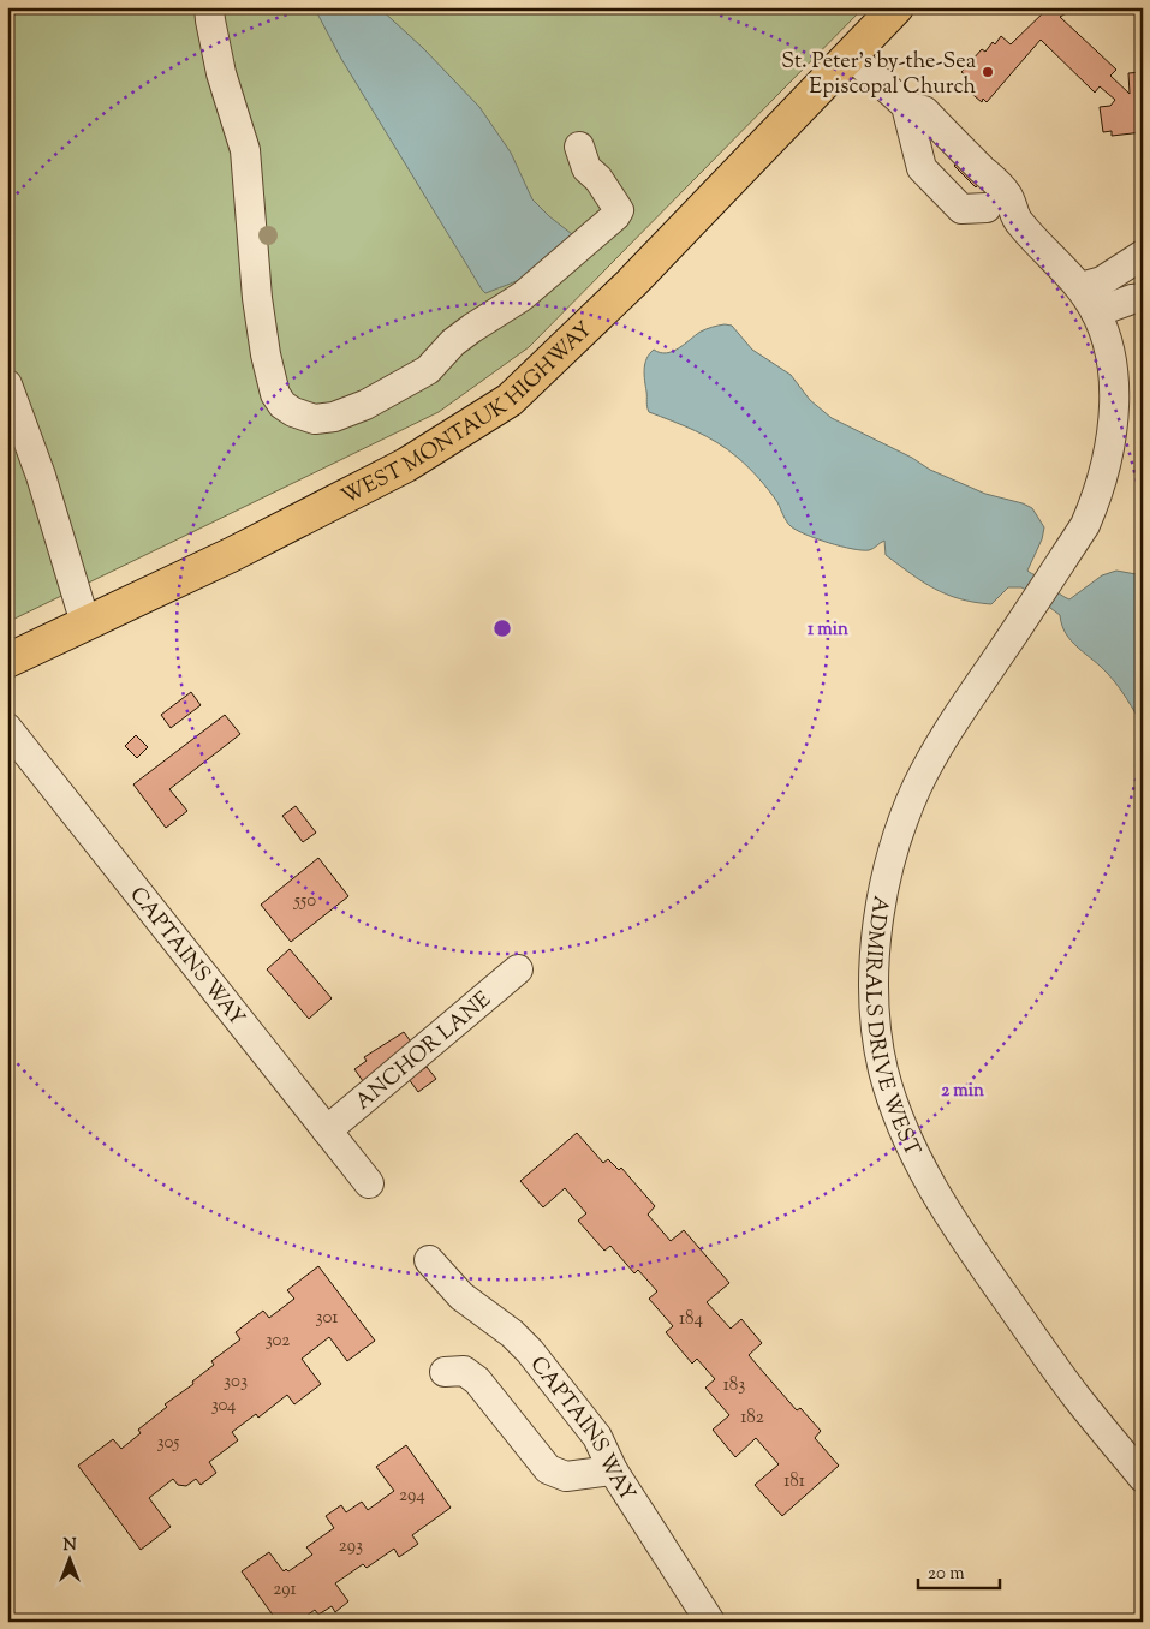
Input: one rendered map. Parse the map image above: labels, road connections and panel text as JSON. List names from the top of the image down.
{
  "streets": {
    "main road": ["WEST MONTAUK HIGHWAY"],
    "street": ["CAPTAINS WAY", "ADMIRALS DRIVE WEST", "ANCHOR LANE"]
  },
  "crossings": [
    ["CAPTAINS WAY", "ANCHOR LANE"]
  ],
  "places": ["St. Peter's by-the-Sea Episcopal Church"],
  "house_numbers": [
    "550",
    "301",
    "184",
    "302",
    "303",
    "183",
    "304",
    "182",
    "305",
    "181",
    "294",
    "293",
    "291"
  ],
  "scale_bar": "20 m",
  "north": "top",
  "rings": ["1 min", "2 min"]
}
